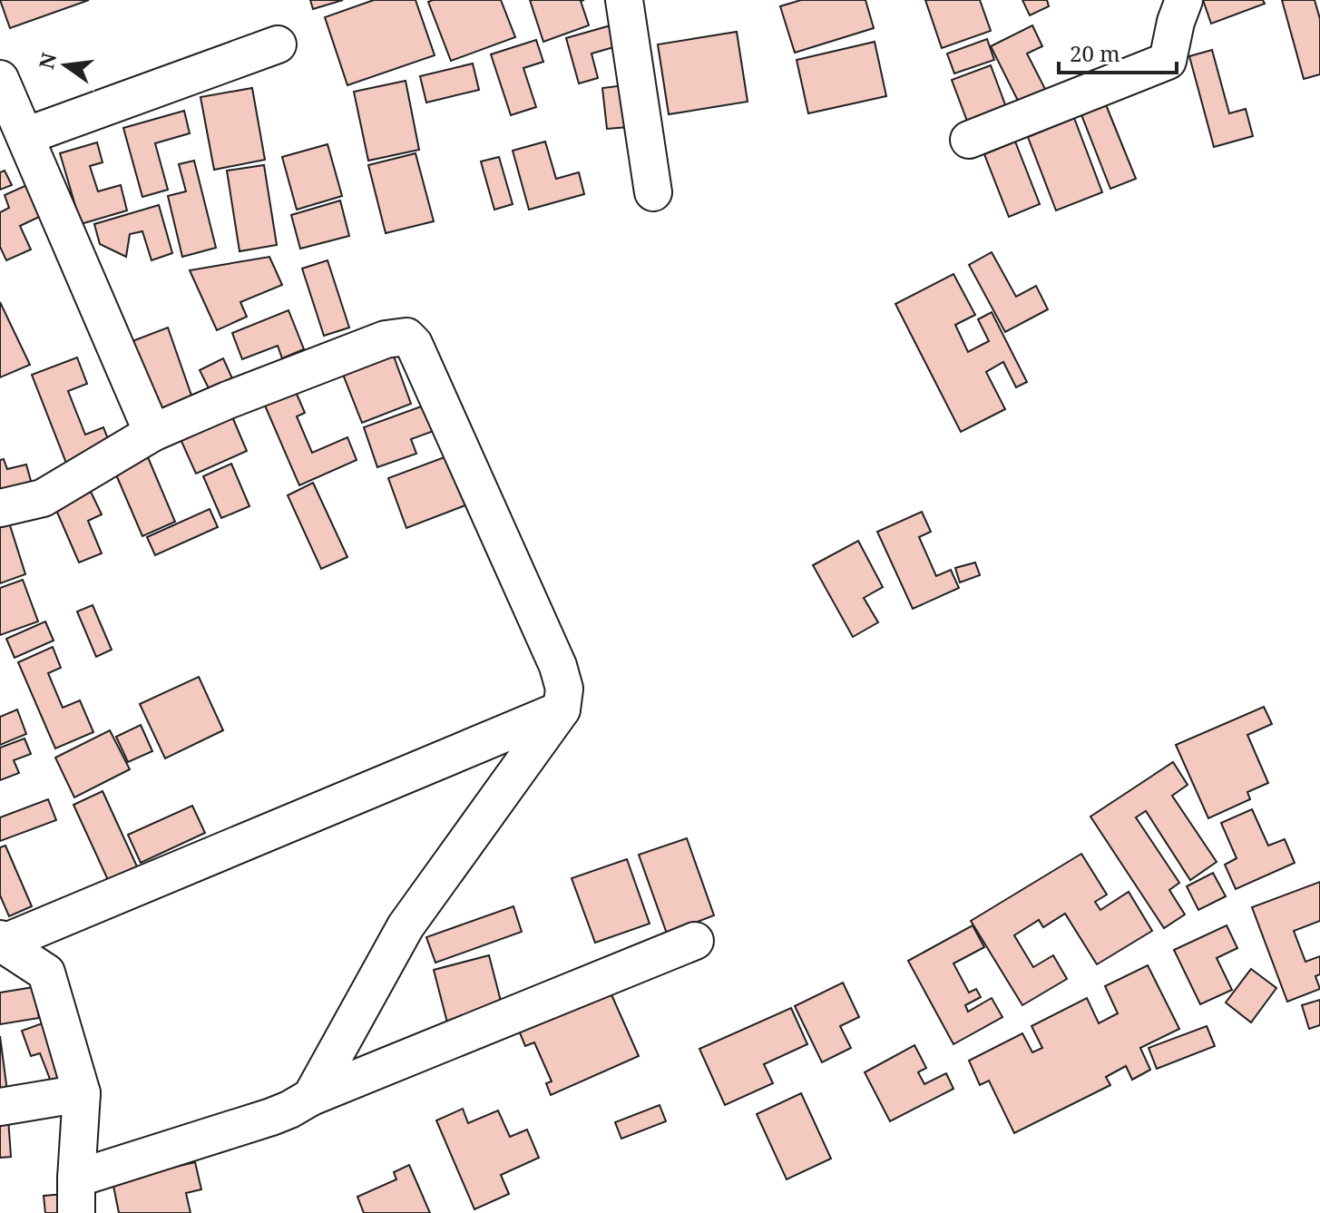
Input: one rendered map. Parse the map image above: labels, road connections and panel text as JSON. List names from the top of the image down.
{
  "scale_bar": "20 m",
  "north": "left"
}
